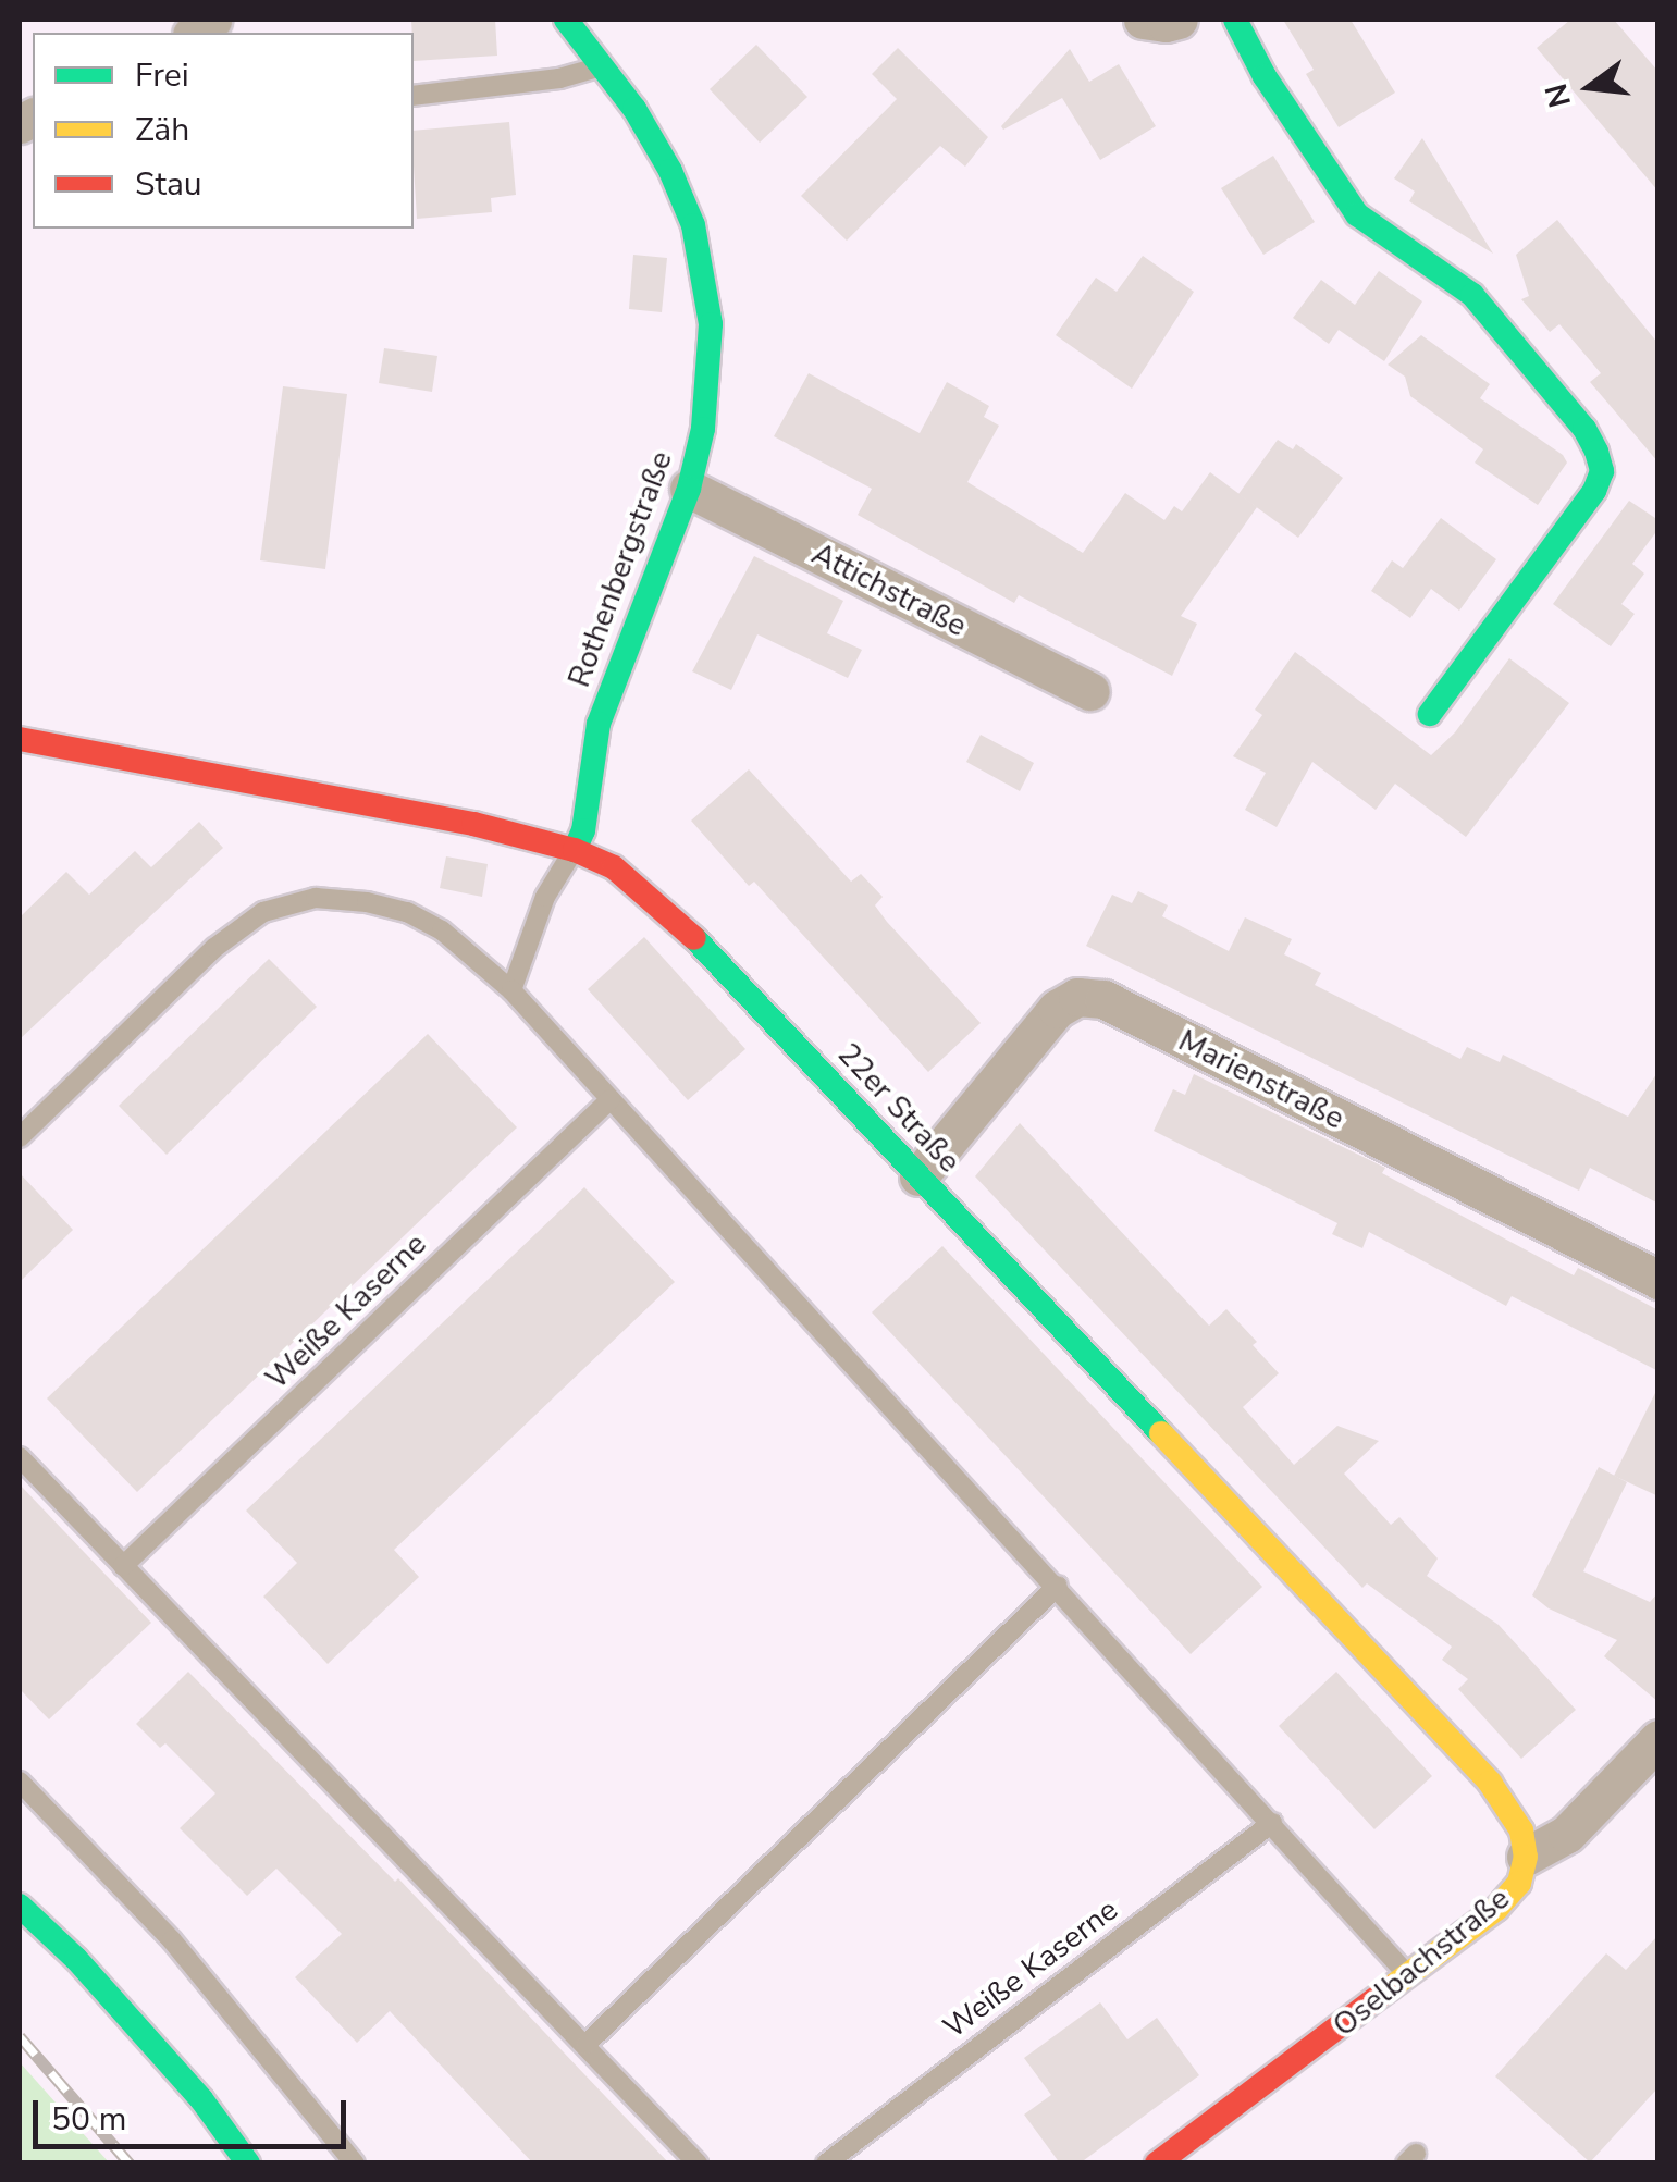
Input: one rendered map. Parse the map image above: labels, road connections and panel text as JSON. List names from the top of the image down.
{
  "streets": {
    "street": [
      "Rothenbergstraße",
      "Attichstraße",
      "Marienstraße",
      "22er Straße",
      "Oselbachstraße"
    ],
    "lane": ["Weiße Kaserne"]
  },
  "crossings": [
    ["Rothenbergstraße", "Attichstraße"],
    ["Rothenbergstraße", "22er Straße"],
    ["Marienstraße", "22er Straße"],
    ["22er Straße", "Oselbachstraße"]
  ],
  "legend": ["Frei", "Zäh", "Stau"],
  "scale_bar": "50 m",
  "north": "left"
}
